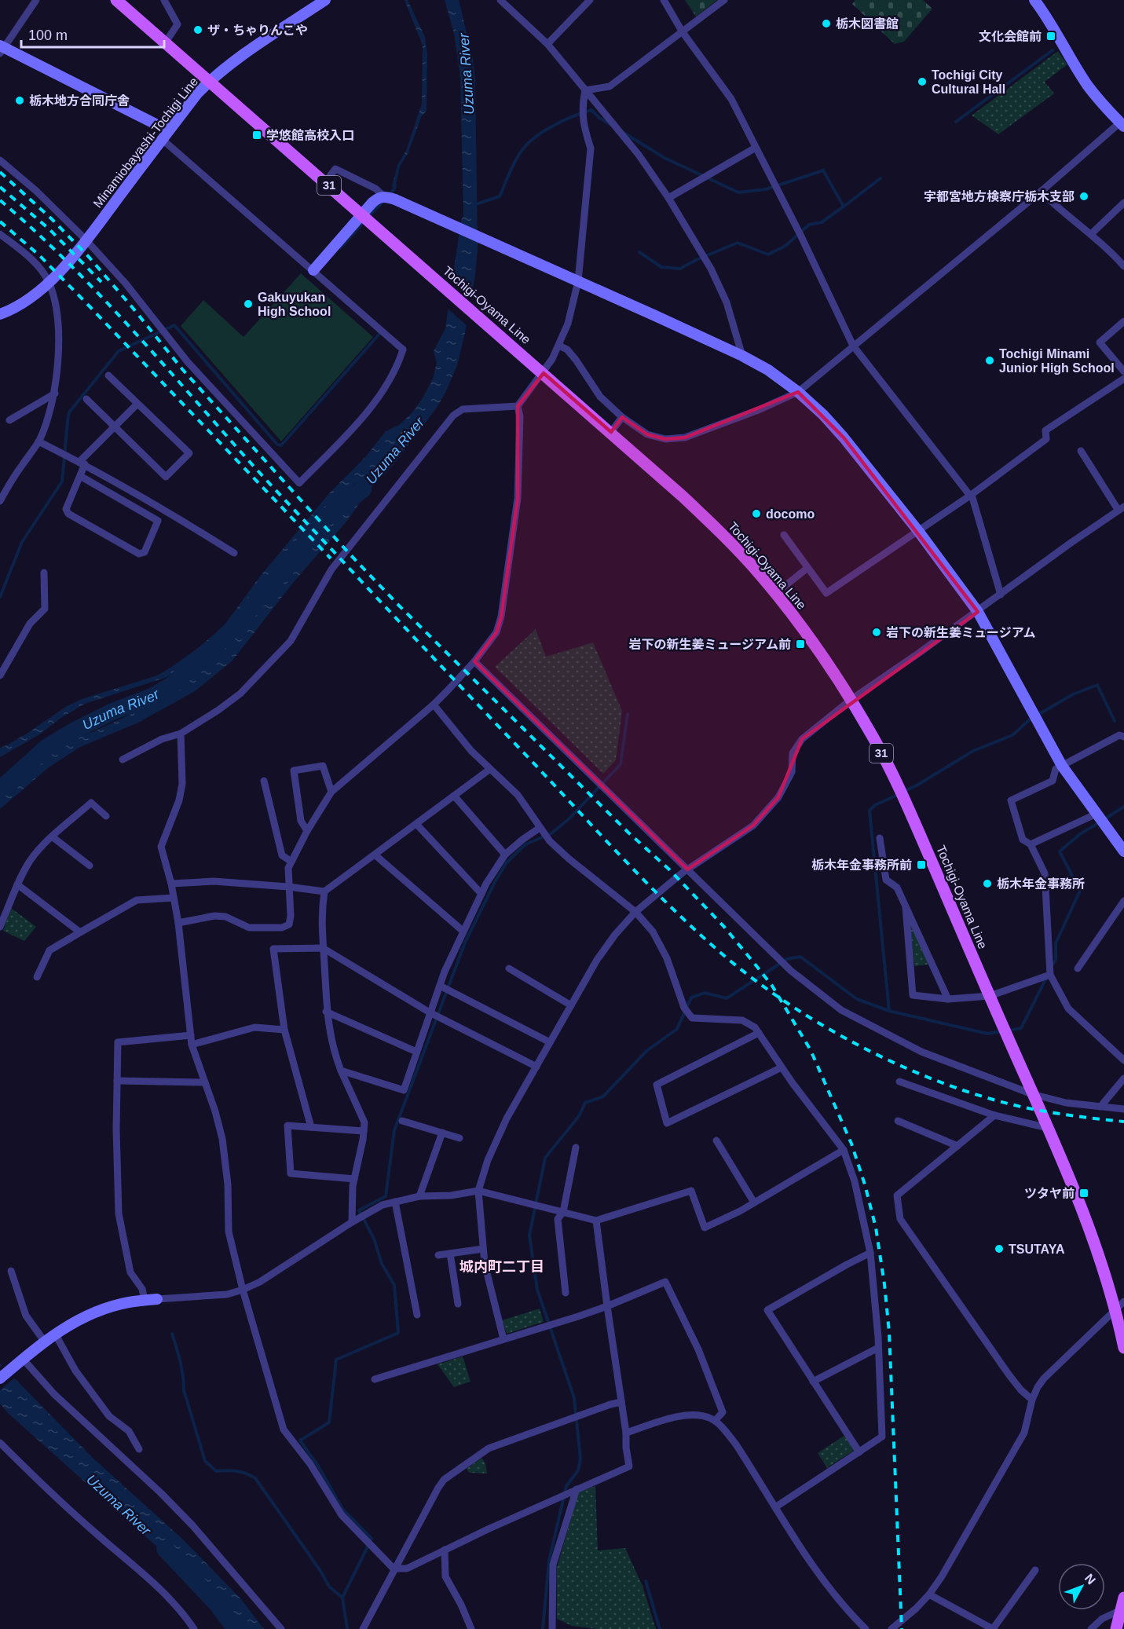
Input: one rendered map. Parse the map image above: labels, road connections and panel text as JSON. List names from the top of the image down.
{
  "streets": {
    "main road": ["31", "Tochigi-Oyama Line"],
    "street": ["Minamiobayashi-Tochigi Line"]
  },
  "crossings": [
    ["Minamiobayashi-Tochigi Line", "Tochigi-Oyama Line"]
  ],
  "districts": ["城内町二丁目"],
  "water": ["Uzuma River"],
  "places": {
    "other": [
      "栃木図書館",
      "ザ・ちゃりんこや",
      "Tochigi City Cultural Hall",
      "栃木地方合同庁舎",
      "宇都宮地方検察庁栃木支部",
      "Gakuyukan High School",
      "Tochigi Minami Junior High School",
      "docomo",
      "岩下の新生姜ミュージアム",
      "栃木年金事務所",
      "TSUTAYA"
    ],
    "transit": [
      "文化会館前",
      "学悠館高校入口",
      "岩下の新生姜ミュージアム前",
      "栃木年金事務所前",
      "ツタヤ前"
    ]
  },
  "scale_bar": "100 m",
  "north": "top right"
}
